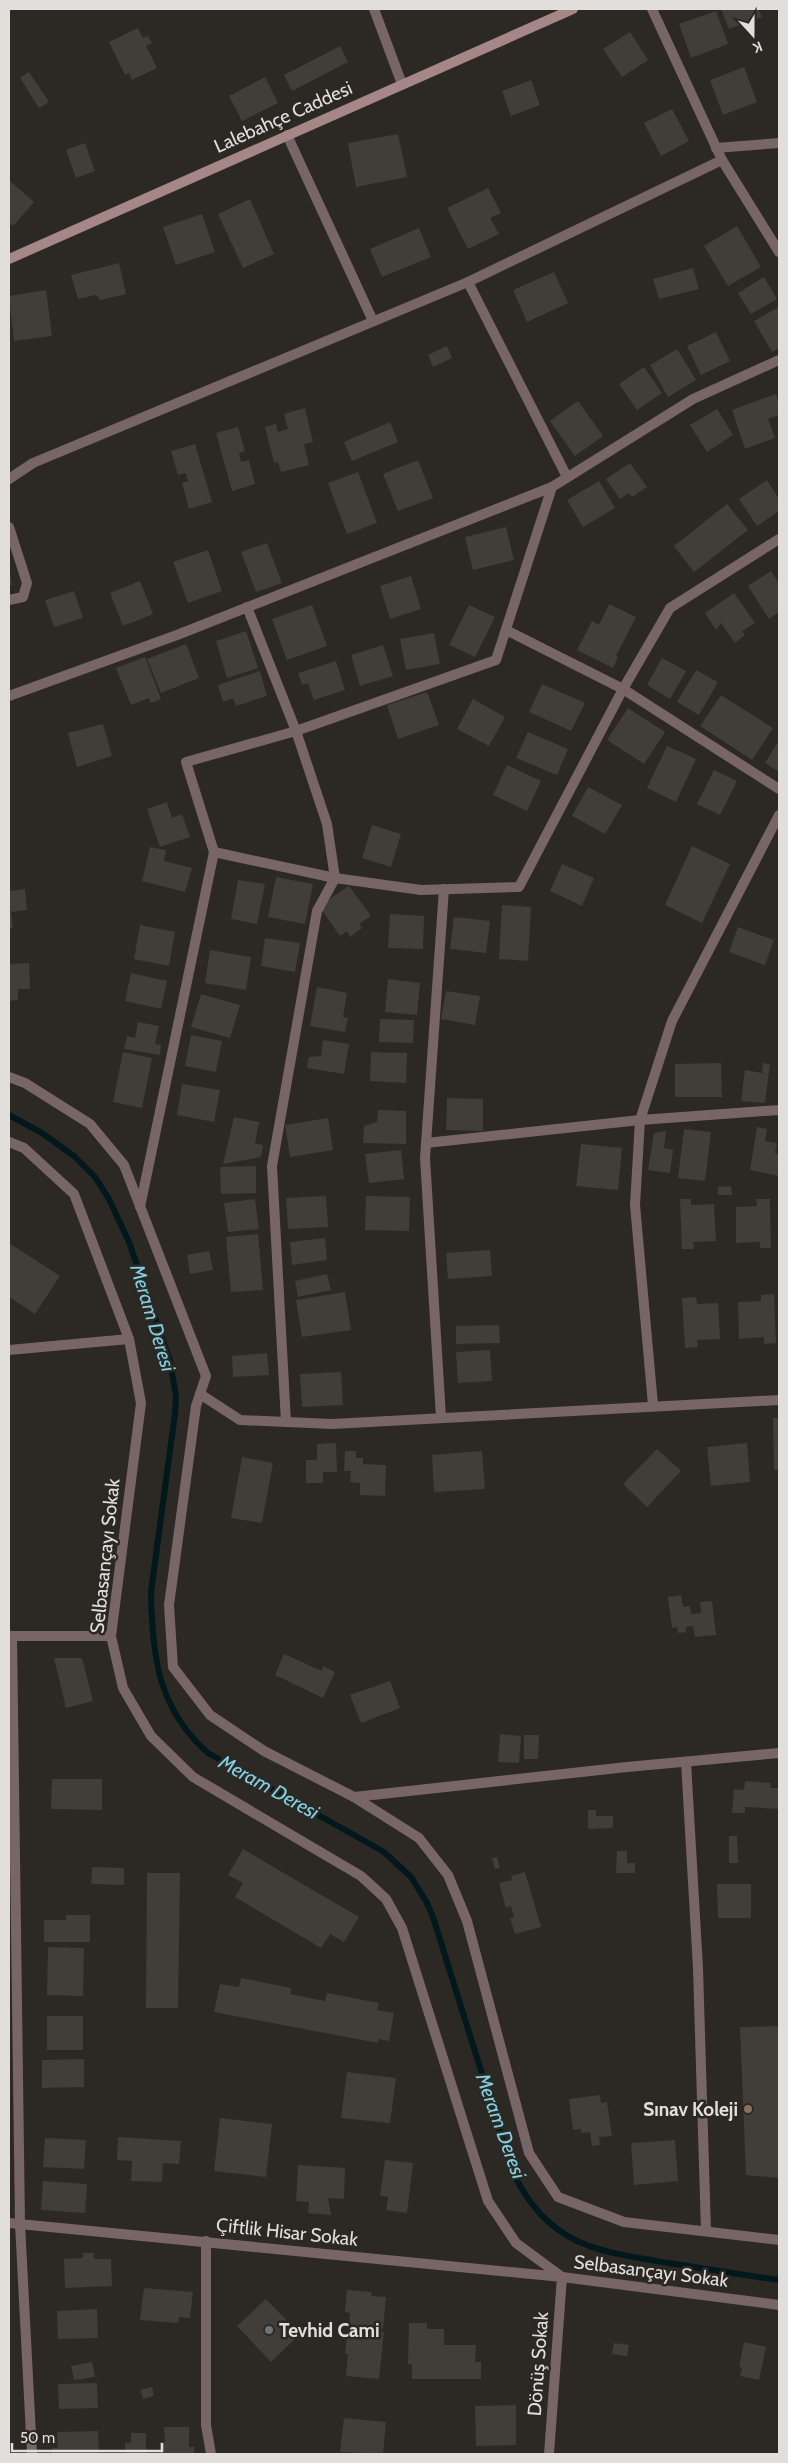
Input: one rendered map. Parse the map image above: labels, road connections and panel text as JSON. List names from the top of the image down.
{
  "streets": {
    "street": [
      "Lalebahçe Caddesi",
      "Selbasançayı Sokak",
      "Çiftlik Hisar Sokak",
      "Dönüş Sokak"
    ]
  },
  "crossings": [
    ["Selbasançayı Sokak", "Çiftlik Hisar Sokak"],
    ["Selbasançayı Sokak", "Dönüş Sokak"],
    ["Çiftlik Hisar Sokak", "Dönüş Sokak"]
  ],
  "water": ["Meram Deresi"],
  "places": ["Sınav Koleji", "Tevhid Cami"],
  "scale_bar": "50 m",
  "north": "bottom"
}
